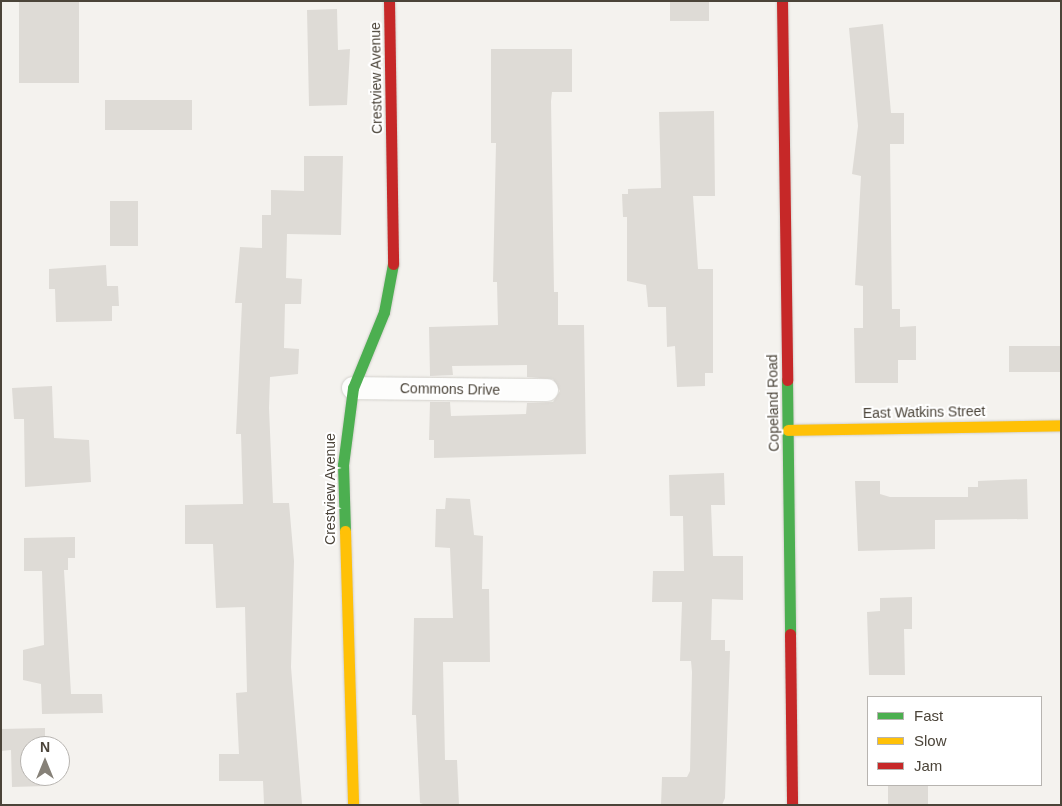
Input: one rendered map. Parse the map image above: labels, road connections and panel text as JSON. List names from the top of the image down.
{
  "streets": {
    "street": [
      "Crestview Avenue",
      "Commons Drive",
      "Copeland Road",
      "East Watkins Street"
    ]
  },
  "crossings": [
    ["Crestview Avenue", "Commons Drive"],
    ["Copeland Road", "East Watkins Street"]
  ],
  "legend": ["Fast", "Slow", "Jam"],
  "north": "top"
}
